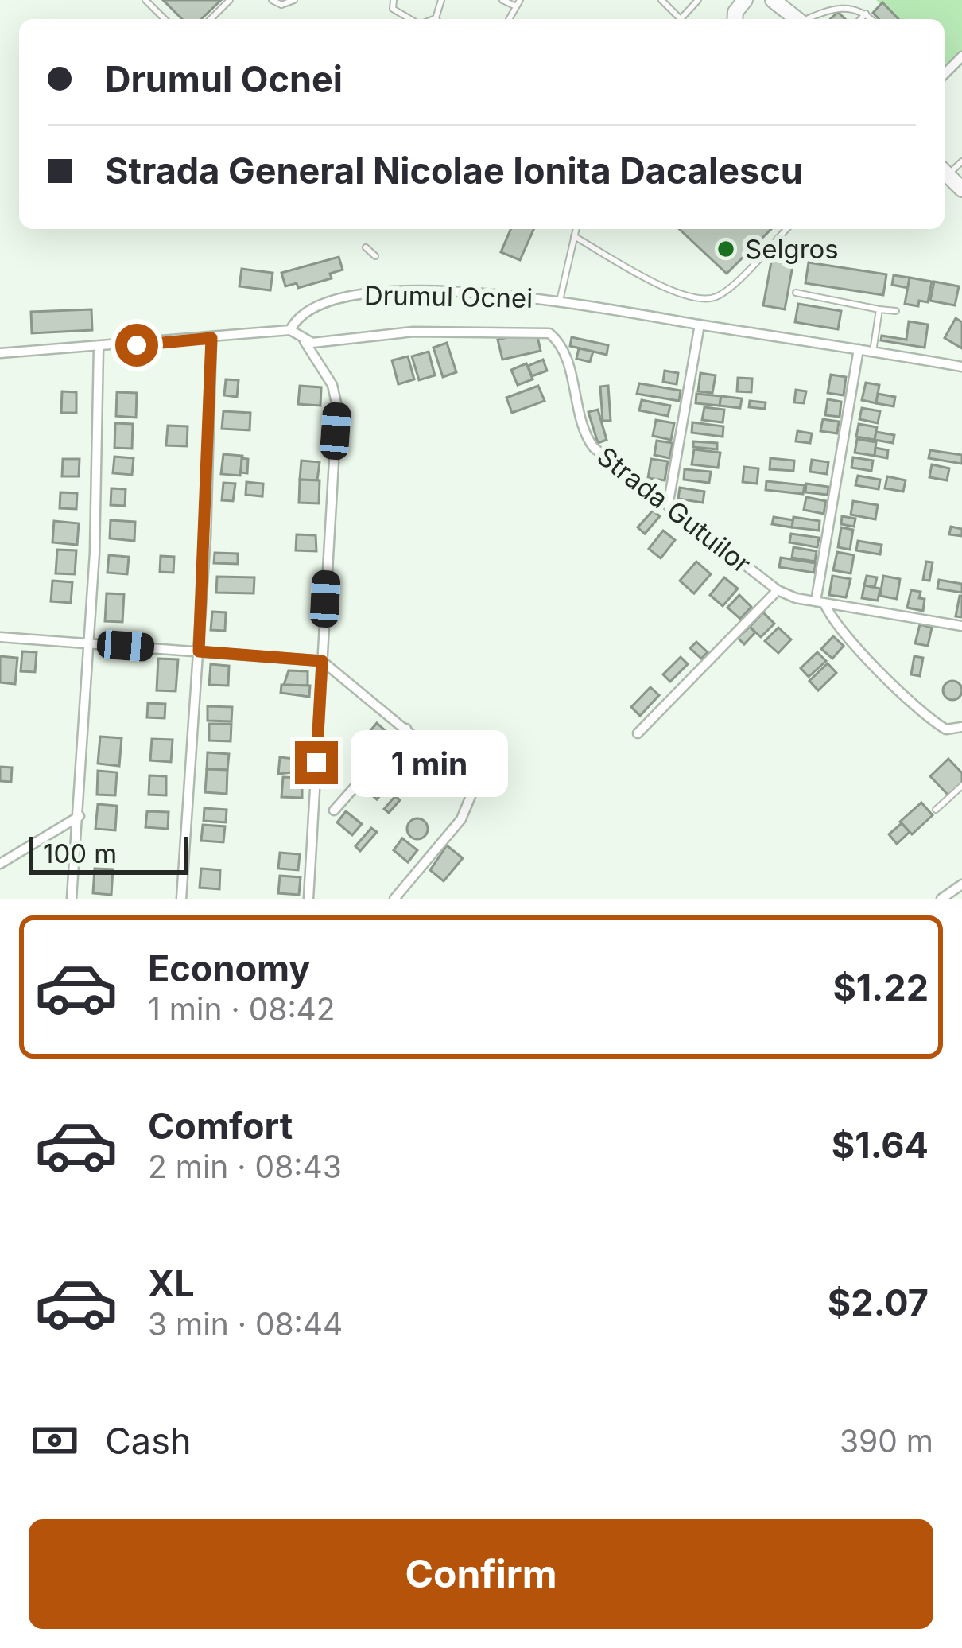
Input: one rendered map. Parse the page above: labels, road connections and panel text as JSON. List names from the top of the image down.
{
  "streets": {
    "street": ["Drumul Ocnei", "Strada Gutuilor"]
  },
  "places": ["Selgros"],
  "scale_bar": "100 m",
  "page": {
    "banner": ["Drumul Ocnei", "Strada General Nicolae Ionita Dacalescu"],
    "bubble": "1 min",
    "scale": "100 m",
    "list": [
      {
        "name": "Economy",
        "note": "1 min · 08:42",
        "value": "$1.22"
      },
      {
        "name": "Comfort",
        "note": "2 min · 08:43",
        "value": "$1.64"
      },
      {
        "name": "XL",
        "note": "3 min · 08:44",
        "value": "$2.07"
      }
    ],
    "pay": ["Cash", "390 m"],
    "buttons": "Confirm"
  }
}
